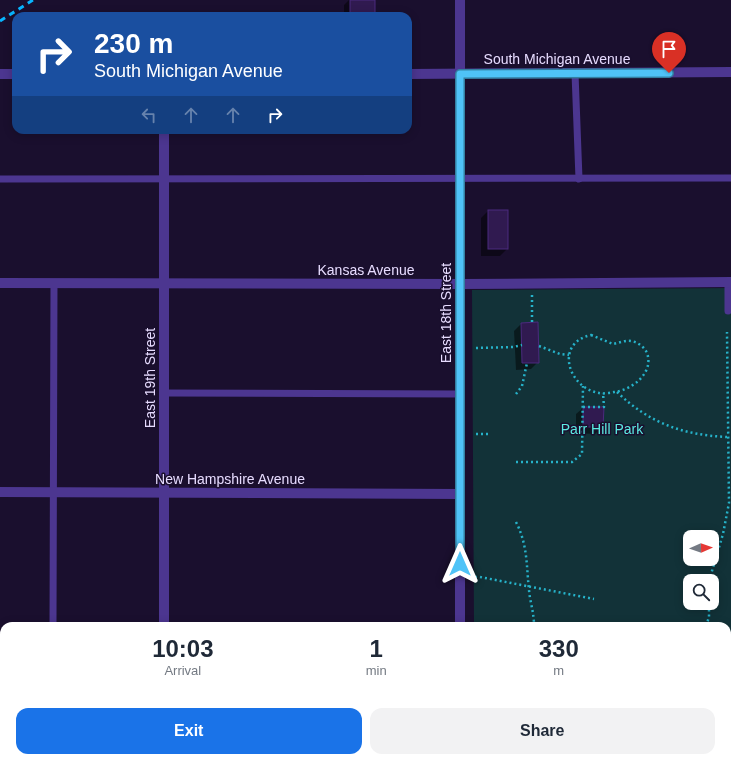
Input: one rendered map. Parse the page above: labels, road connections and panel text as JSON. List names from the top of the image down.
{
  "streets": {
    "street": [
      "South Michigan Avenue",
      "Kansas Avenue",
      "East 18th Street",
      "East 19th Street",
      "New Hampshire Avenue"
    ]
  },
  "crossings": [
    ["South Michigan Avenue", "East 18th Street"],
    ["Kansas Avenue", "East 18th Street"],
    ["Kansas Avenue", "East 19th Street"],
    ["East 18th Street", "New Hampshire Avenue"],
    ["East 19th Street", "New Hampshire Avenue"]
  ],
  "parks": ["Parr Hill Park"],
  "north": "right",
  "page": {
    "turn": ["230 m", "South Michigan Avenue"],
    "eta": [
      "10:03",
      "Arrival",
      "1",
      "min",
      "330",
      "m"
    ],
    "buttons": ["Exit", "Share"]
  }
}
